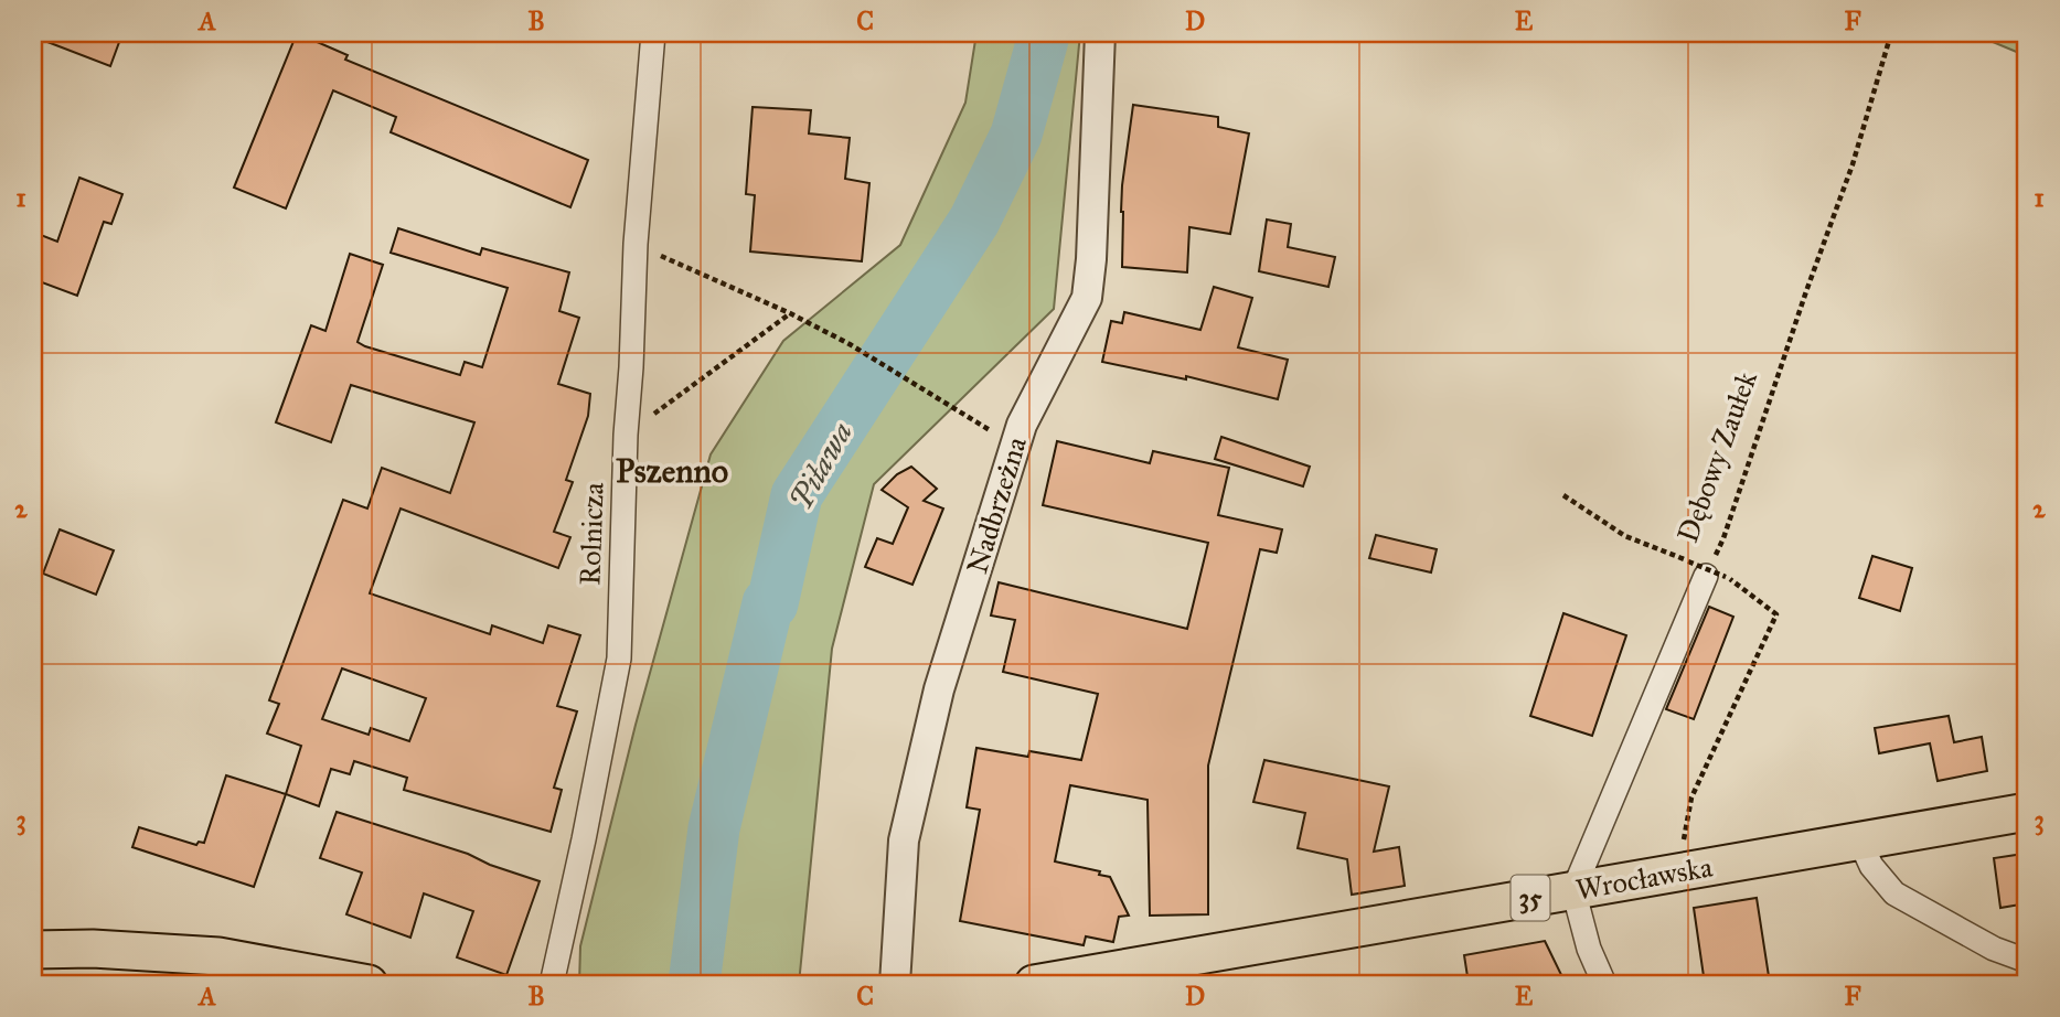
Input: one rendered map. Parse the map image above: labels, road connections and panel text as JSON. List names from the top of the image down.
{
  "streets": {
    "main road": ["Wrocławska", "35"],
    "street": ["Dębowy Zaułek", "Nadbrzeżna", "Rolnicza"]
  },
  "crossings": [
    ["Dębowy Zaułek", "Wrocławska"]
  ],
  "districts": ["Pszenno"],
  "water": ["Piława"],
  "grid": {
    "columns": [
      "A",
      "B",
      "C",
      "D",
      "E",
      "F"
    ],
    "rows": ["1", "2", "3"]
  }
}
